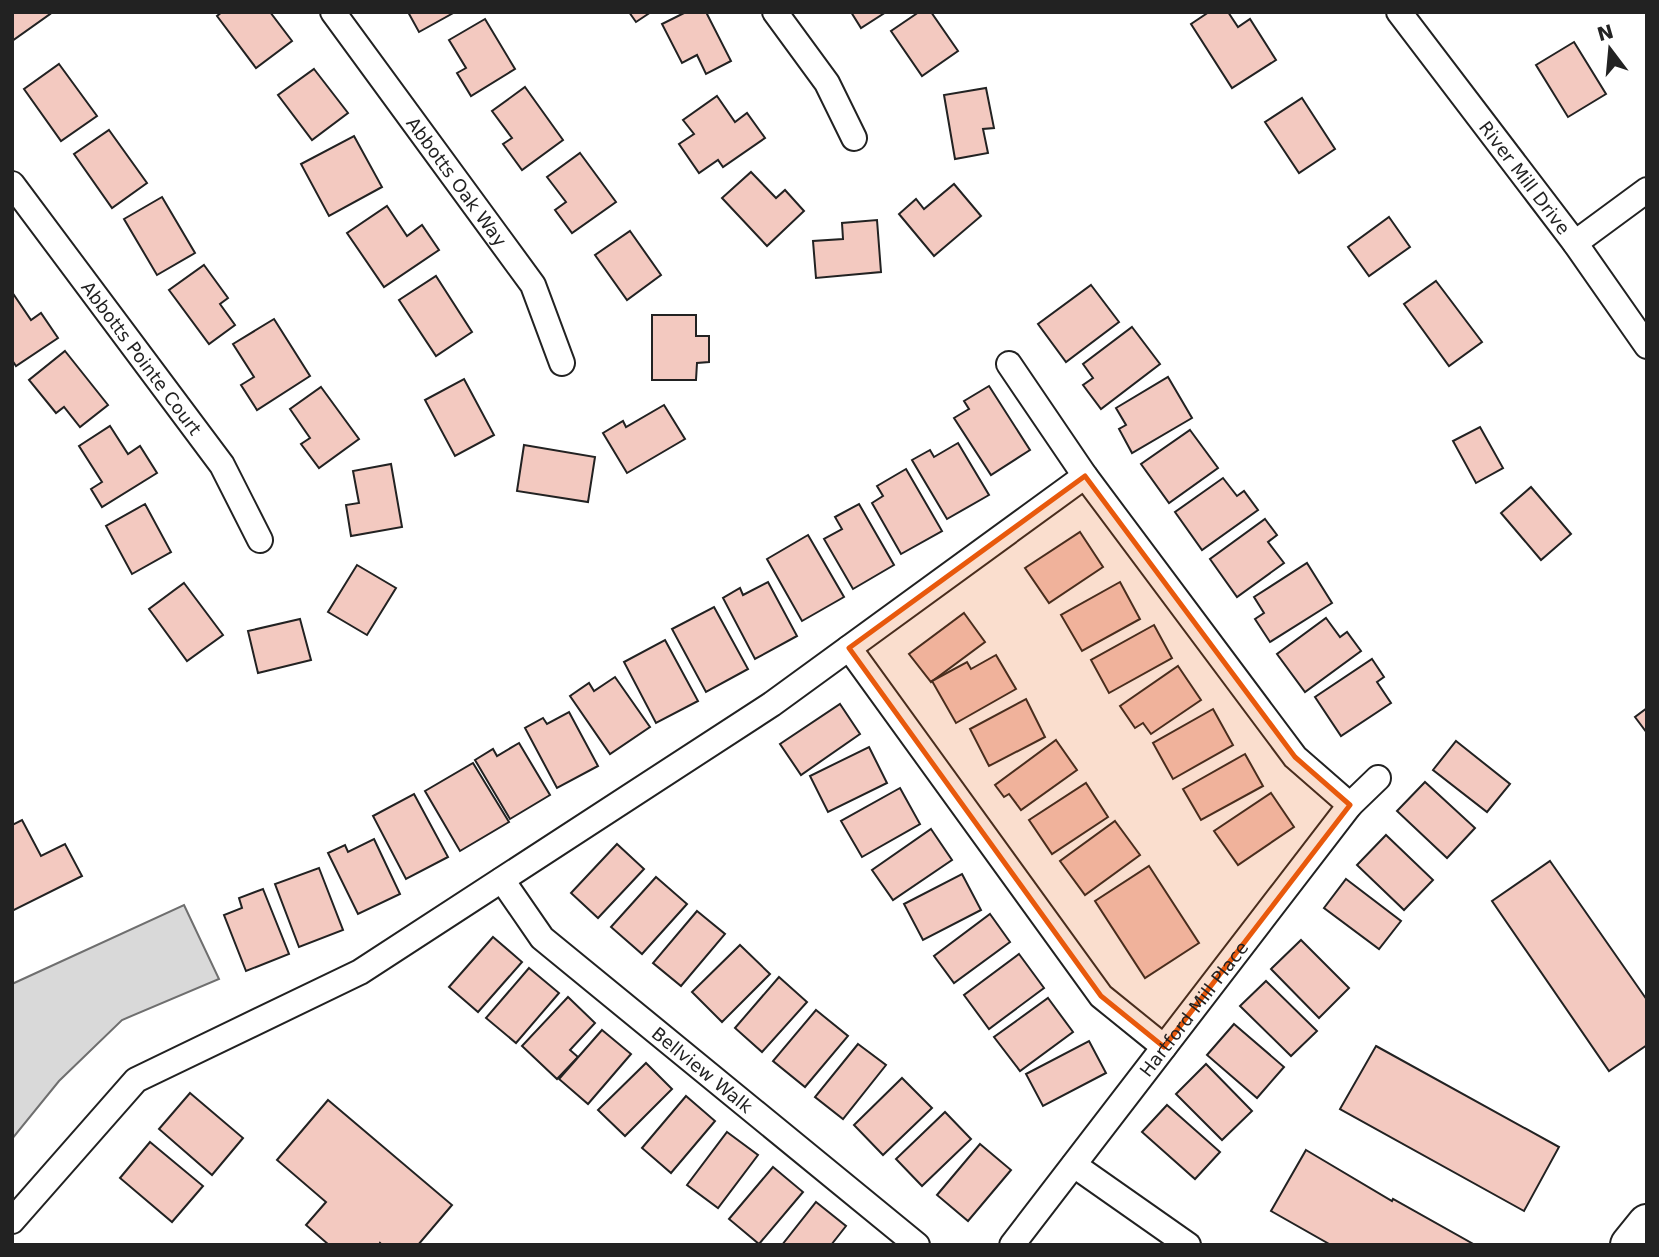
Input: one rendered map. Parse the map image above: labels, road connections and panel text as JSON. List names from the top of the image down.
{
  "streets": {
    "street": [
      "River Mill Drive",
      "Abbotts Oak Way",
      "Abbotts Pointe Court",
      "Hartford Mill Place",
      "Bellview Walk"
    ]
  },
  "north": "top"
}
